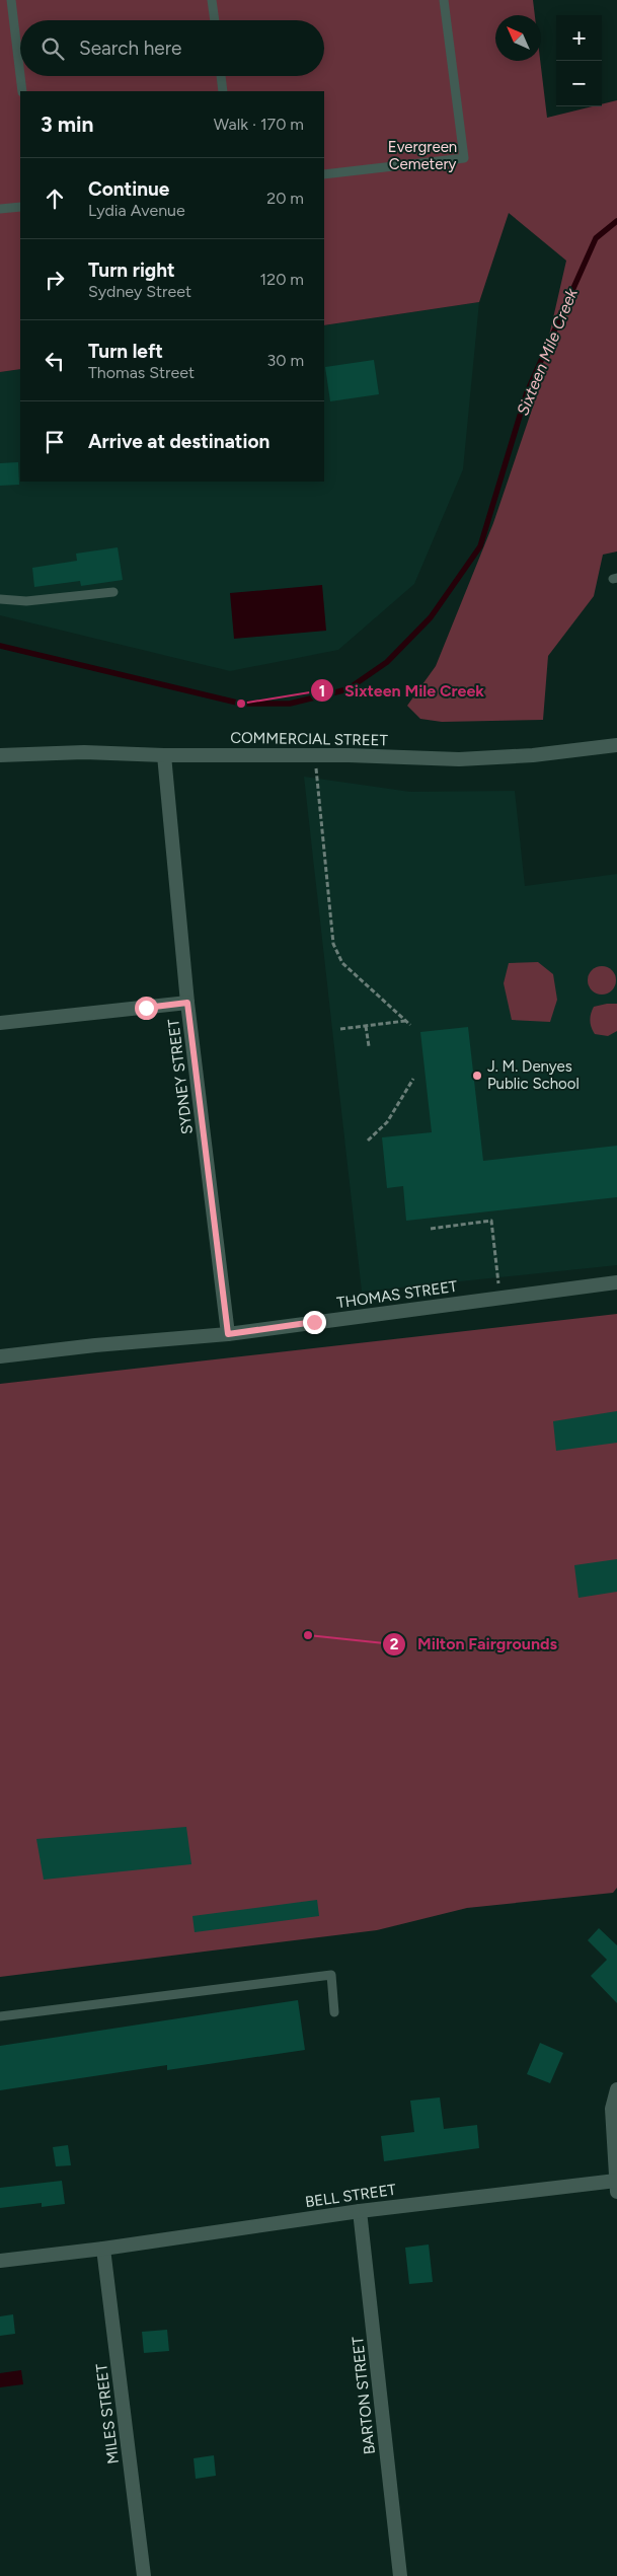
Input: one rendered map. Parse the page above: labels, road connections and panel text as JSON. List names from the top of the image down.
{
  "streets": {
    "street": [
      "COMMERCIAL STREET",
      "SYDNEY STREET",
      "THOMAS STREET",
      "BELL STREET",
      "BARTON STREET",
      "MILES STREET"
    ]
  },
  "crossings": [
    ["COMMERCIAL STREET", "SYDNEY STREET"],
    ["SYDNEY STREET", "THOMAS STREET"],
    ["BELL STREET", "BARTON STREET"],
    ["BELL STREET", "MILES STREET"]
  ],
  "water": ["Sixteen Mile Creek"],
  "parks": ["Evergreen Cemetery"],
  "places": ["Sixteen Mile Creek", "J. M. Denyes Public School", "Milton Fairgrounds"],
  "north": "top left",
  "page": {
    "map_buttons": ["+", "−"],
    "search": "Search here",
    "heading": ["3 min", "Walk · 170 m"],
    "list": [
      ["Continue", "Lydia Avenue", "20 m"],
      ["Turn right", "Sydney Street", "120 m"],
      ["Turn left", "Thomas Street", "30 m"],
      "Arrive at destination"
    ]
  }
}
